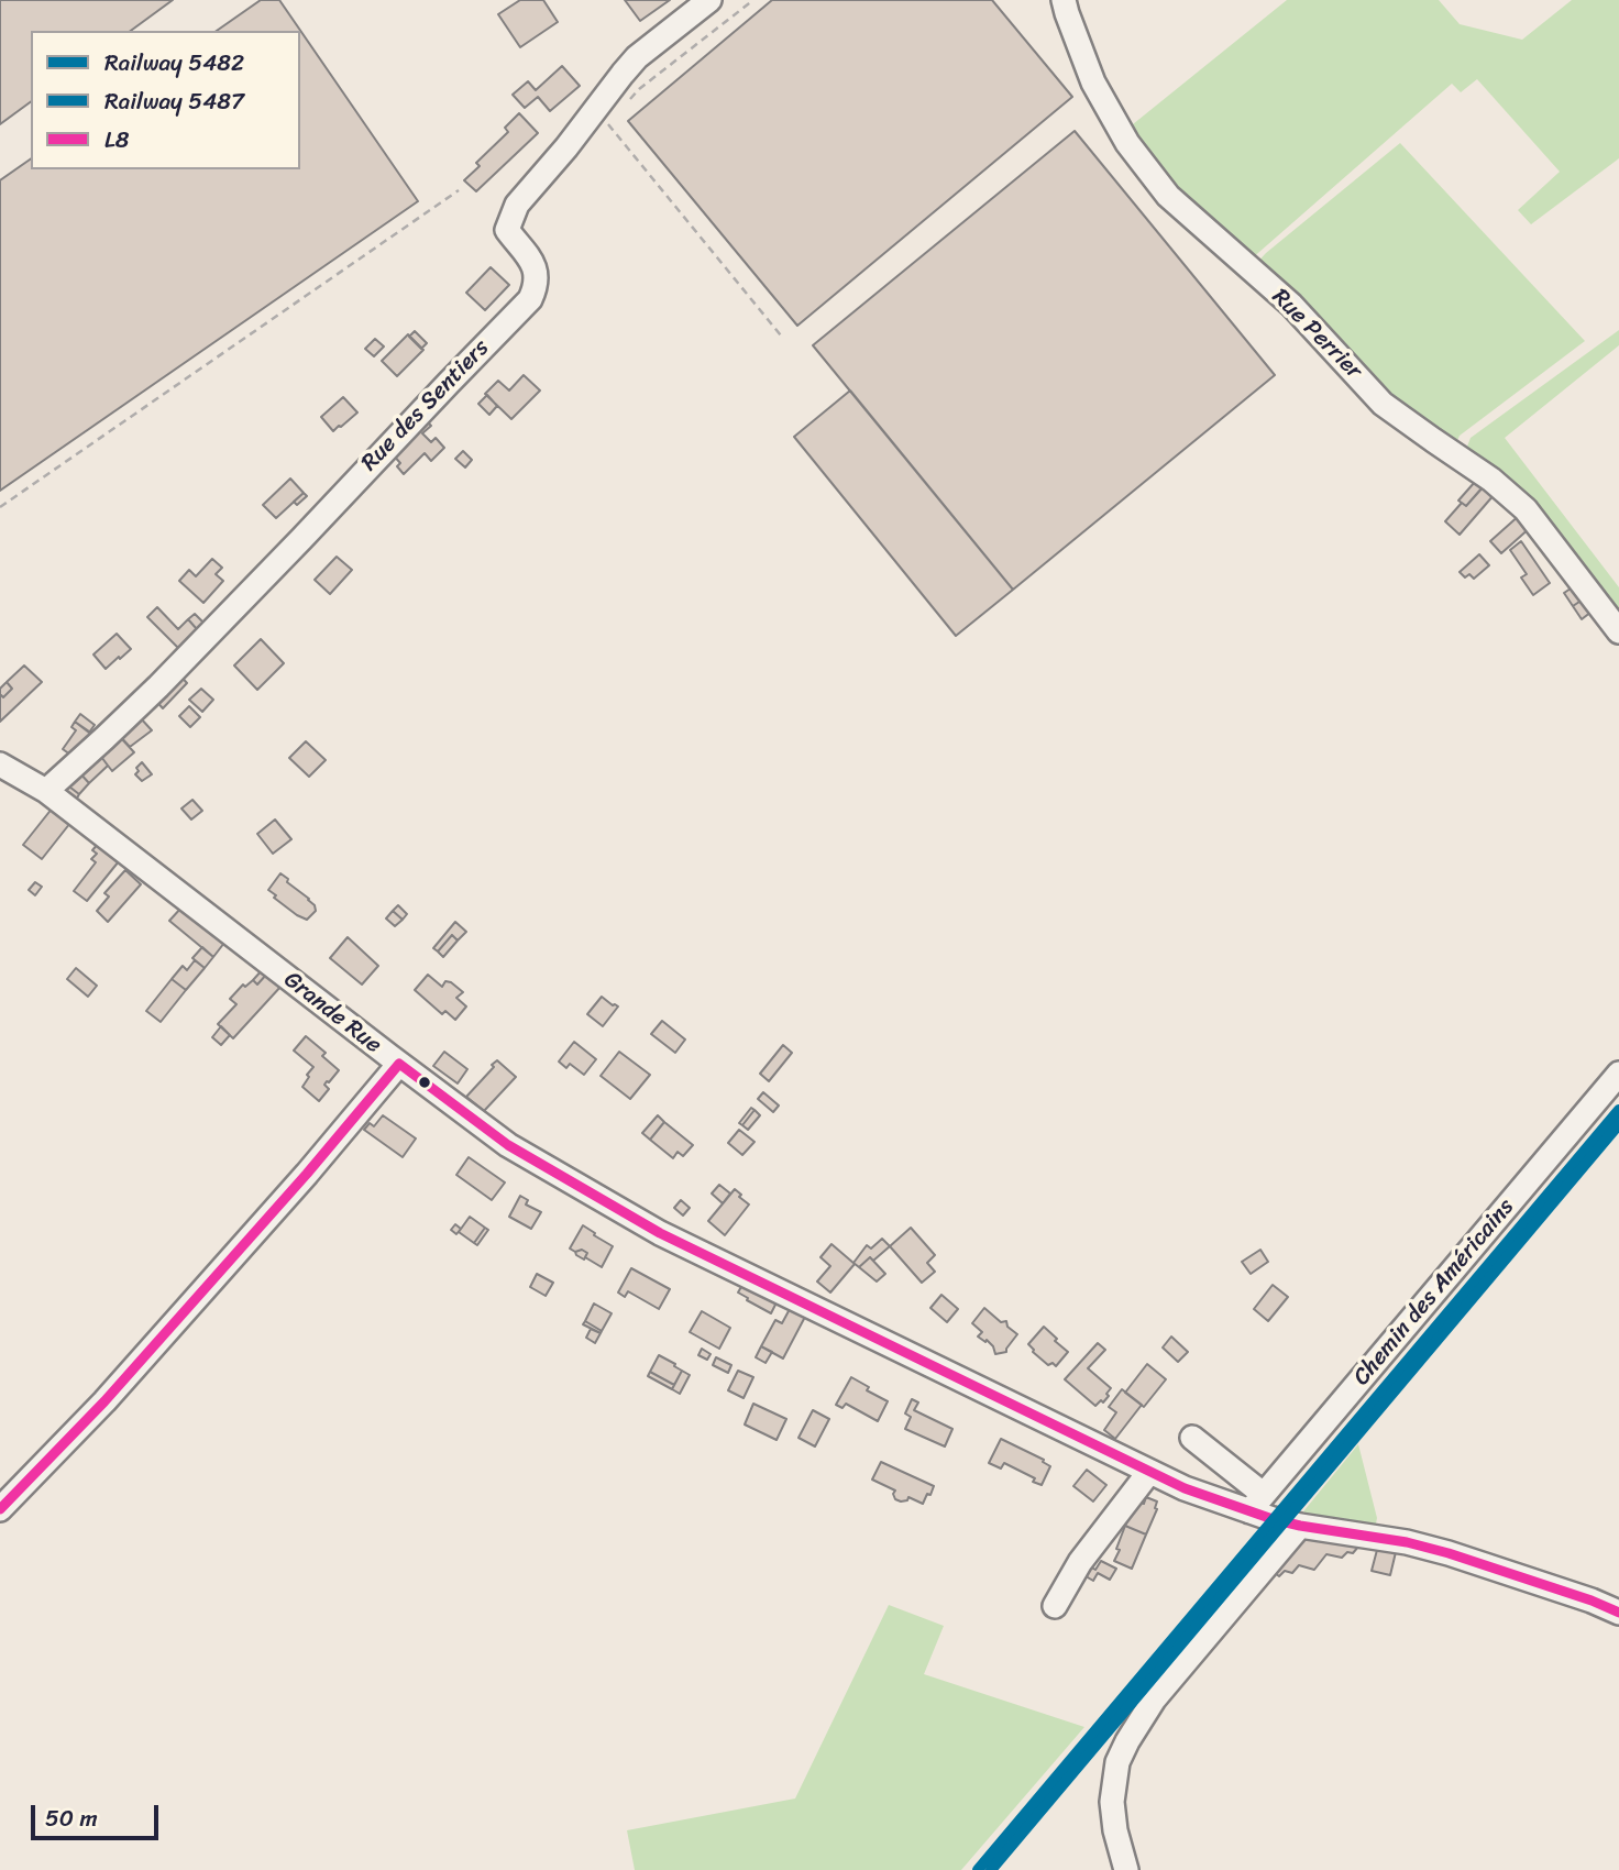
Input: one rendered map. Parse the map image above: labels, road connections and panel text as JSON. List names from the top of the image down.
{
  "streets": {
    "street": [
      "Rue Perrier",
      "Rue des Sentiers",
      "Grande Rue",
      "Chemin des Américains"
    ]
  },
  "crossings": [
    ["Rue des Sentiers", "Grande Rue"],
    ["Grande Rue", "Chemin des Américains"]
  ],
  "lines": ["transit line L8", "rail line 5482", "rail line 5487"],
  "legend": ["Railway 5482", "Railway 5487", "L8"],
  "scale_bar": "50 m"
}
